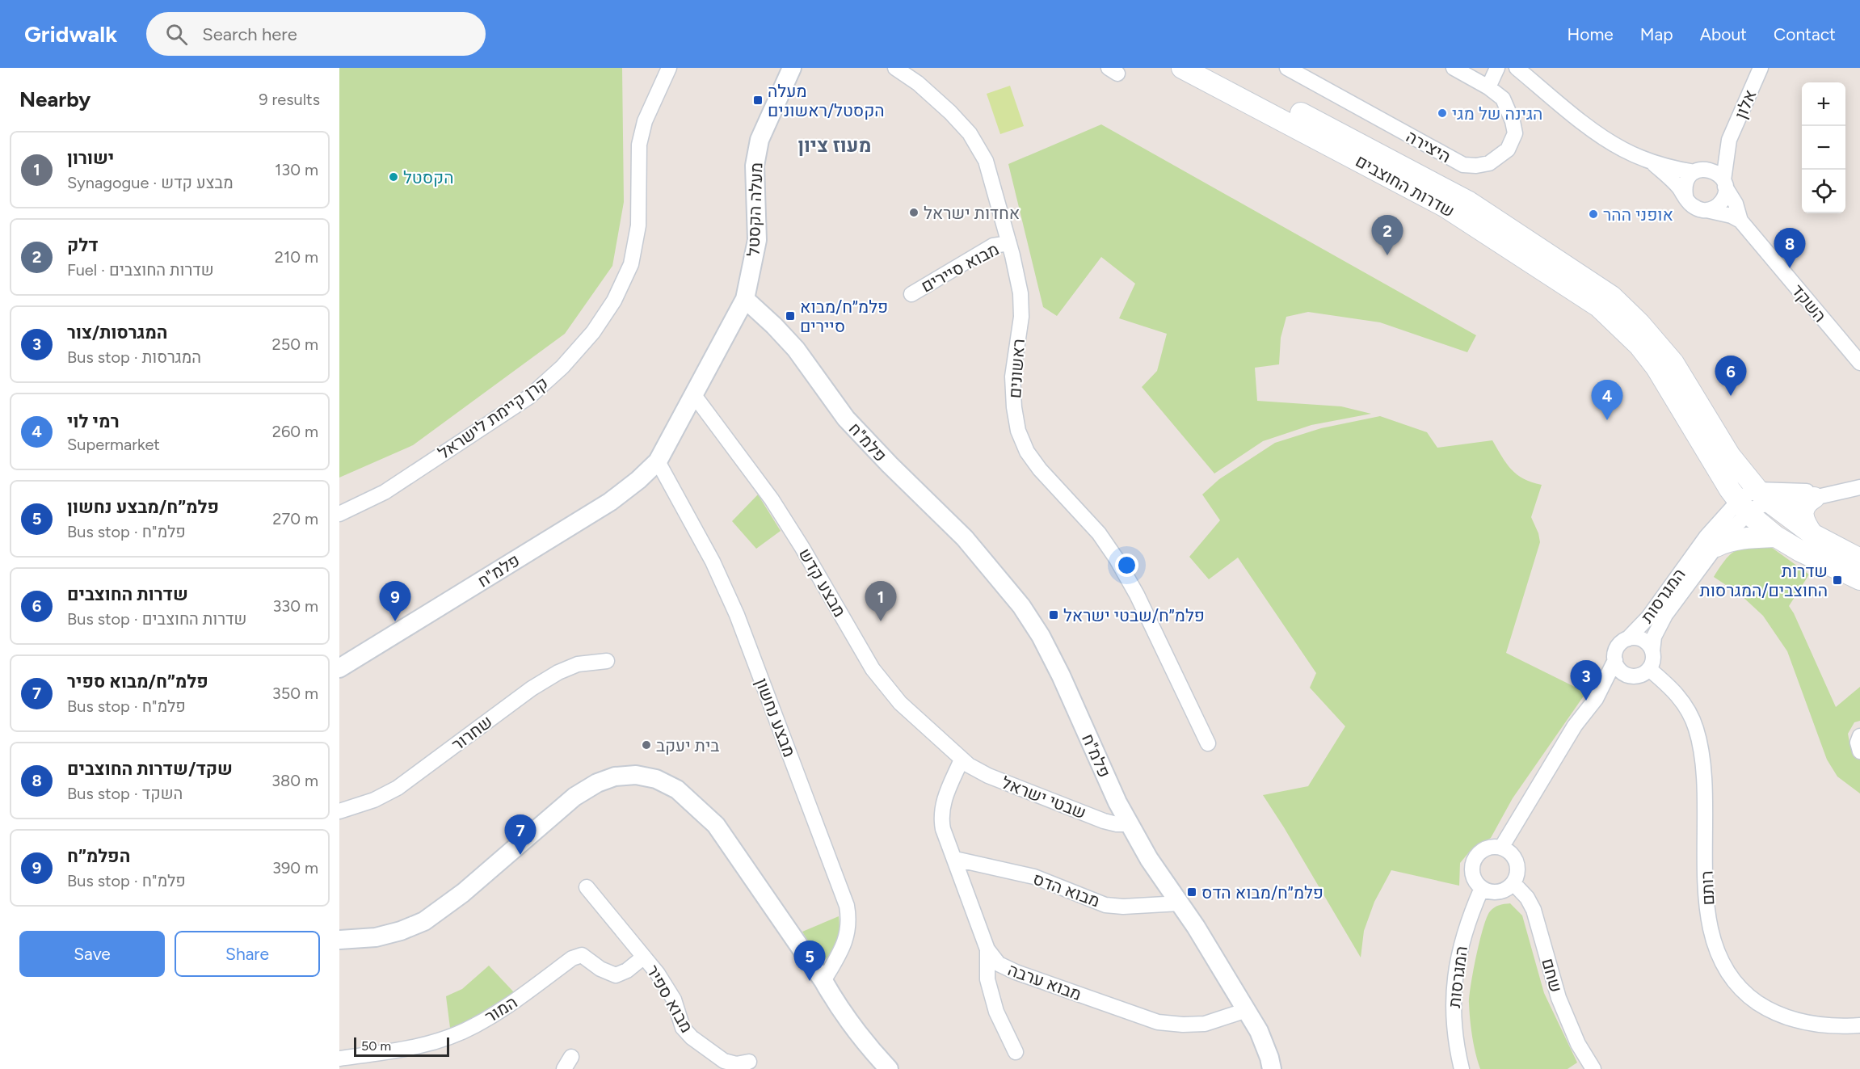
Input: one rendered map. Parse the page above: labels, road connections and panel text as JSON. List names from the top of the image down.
{
  "streets": {
    "main road": ["שדרות החוצבים"],
    "street": [
      "אלון",
      "היצירה",
      "מעלה הקסטל",
      "מבוא סיירים",
      "השקד",
      "ראשונים",
      "קרן קיימת לישראל",
      "פלמ\"ח",
      "מבצע קדש",
      "המגרסות",
      "מבצע נחשון",
      "שחרור",
      "שבטי ישראל",
      "רותם",
      "מבוא הדס",
      "שחם",
      "מבוא ערבה",
      "מבוא ספיר",
      "המור"
    ]
  },
  "crossings": [
    ["אלון", "השקד"],
    ["שדרות החוצבים", "המגרסות"],
    ["מעלה הקסטל", "פלמ\"ח"],
    ["מבוא סיירים", "ראשונים"],
    ["פלמ\"ח", "מבצע קדש"],
    ["פלמ\"ח", "מבצע נחשון"],
    ["פלמ\"ח", "שבטי ישראל"],
    ["פלמ\"ח", "מבוא הדס"],
    ["פלמ\"ח", "מבוא ערבה"],
    ["מבצע קדש", "שבטי ישראל"],
    ["מבצע קדש", "מבוא ערבה"],
    ["המגרסות", "רותם"],
    ["המגרסות", "שחם"],
    ["שבטי ישראל", "מבוא ערבה"],
    ["מבוא הדס", "מבוא ערבה"],
    ["מבוא ספיר", "המור"]
  ],
  "districts": ["מעוז ציון"],
  "places": {
    "transit": [
      "מעלה הקסטל/ראשונים",
      "פלמ״ח/מבוא סיירים",
      "שדרות החוצבים/המגרסות",
      "פלמ״ח/שבטי ישראל",
      "פלמ״ח/מבוא הדס"
    ],
    "other": [
      "הגינה של מגי",
      "הקסטל",
      "אחדות ישראל",
      "אופני ההר",
      "בית יעקב"
    ]
  },
  "scale_bar": "50 m",
  "page": {
    "header": "Gridwalk",
    "search": "Search here",
    "nav": [
      "Home",
      "Map",
      "About",
      "Contact"
    ],
    "heading": ["Nearby", "9 results"],
    "map_buttons": ["+", "−"],
    "list": [
      {
        "mark": "1",
        "name": "ישורון",
        "note": "Synagogue · מבצע קדש",
        "value": "130 m"
      },
      {
        "mark": "2",
        "name": "דלק",
        "note": "Fuel · שדרות החוצבים",
        "value": "210 m"
      },
      {
        "mark": "3",
        "name": "המגרסות/צור",
        "note": "Bus stop · המגרסות",
        "value": "250 m"
      },
      {
        "mark": "4",
        "name": "רמי לוי",
        "note": "Supermarket",
        "value": "260 m"
      },
      {
        "mark": "5",
        "name": "פלמ״ח/מבצע נחשון",
        "note": "Bus stop · פלמ\"ח",
        "value": "270 m"
      },
      {
        "mark": "6",
        "name": "שדרות החוצבים",
        "note": "Bus stop · שדרות החוצבים",
        "value": "330 m"
      },
      {
        "mark": "7",
        "name": "פלמ״ח/מבוא ספיר",
        "note": "Bus stop · פלמ\"ח",
        "value": "350 m"
      },
      {
        "mark": "8",
        "name": "שקד/שדרות החוצבים",
        "note": "Bus stop · השקד",
        "value": "380 m"
      },
      {
        "mark": "9",
        "name": "הפלמ״ח",
        "note": "Bus stop · פלמ\"ח",
        "value": "390 m"
      }
    ],
    "pins": [
      "2",
      "8",
      "6",
      "4",
      "1",
      "9",
      "3",
      "7",
      "5"
    ],
    "buttons": ["Save", "Share"],
    "scale": "50 m"
  }
}
